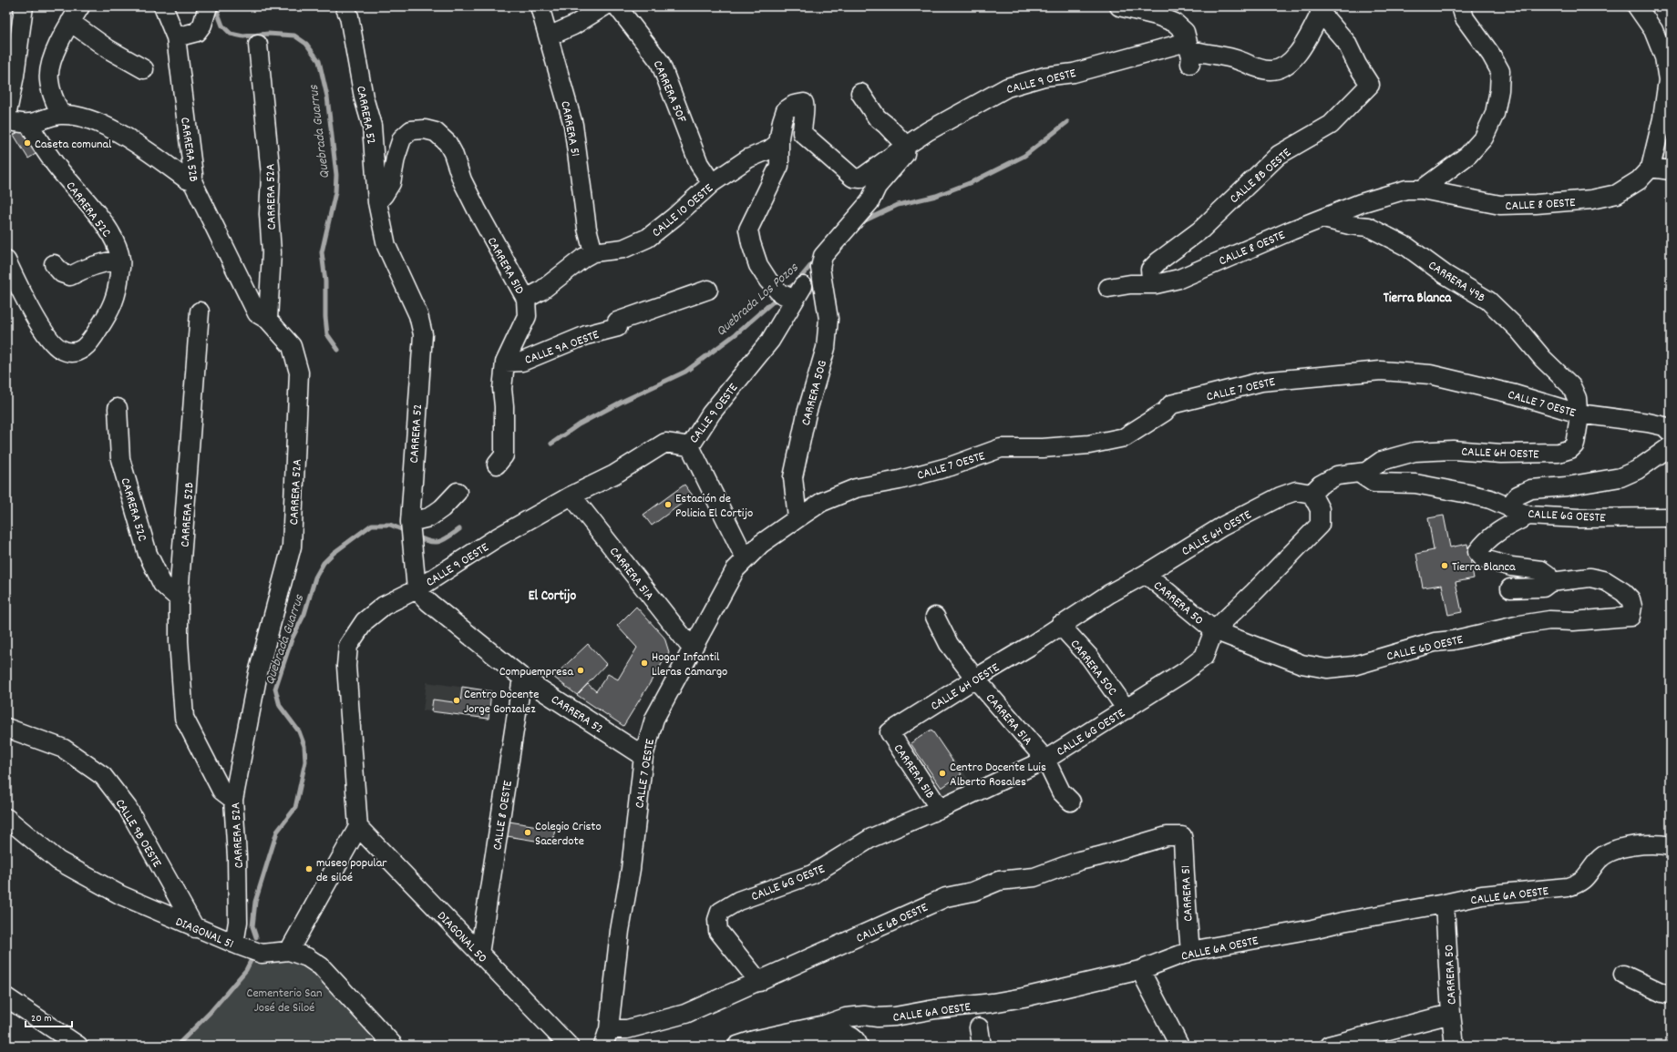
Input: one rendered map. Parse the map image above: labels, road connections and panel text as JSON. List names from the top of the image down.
{
  "streets": {
    "street": [
      "CALLE 9 OESTE",
      "CARRERA 50F",
      "CARRERA 52",
      "CARRERA 51",
      "CARRERA 52B",
      "CALLE 8B OESTE",
      "CARRERA 52A",
      "CALLE 8 OESTE",
      "CARRERA 52C",
      "CALLE 10 OESTE",
      "CARRERA 51D",
      "CARRERA 49B",
      "CALLE 9A OESTE",
      "CALLE 7 OESTE",
      "CARRERA 50G",
      "CALLE 6H OESTE",
      "CALLE 6G OESTE",
      "CARRERA 51A",
      "CARRERA 50",
      "CALLE 6D OESTE",
      "CARRERA 50C",
      "CARRERA 51B",
      "CALLE 9B OESTE",
      "CALLE 6A OESTE",
      "CALLE 6B OESTE",
      "DIAGONAL 51",
      "DIAGONAL 50"
    ]
  },
  "crossings": [
    ["CALLE 9 OESTE", "CARRERA 52"],
    ["CALLE 9 OESTE", "CALLE 10 OESTE"],
    ["CALLE 9 OESTE", "CARRERA 50G"],
    ["CALLE 9 OESTE", "CARRERA 51A"],
    ["CALLE 9 OESTE", "DIAGONAL 50"],
    ["CARRERA 50F", "CALLE 10 OESTE"],
    ["CARRERA 52", "CALLE 8 OESTE"],
    ["CARRERA 52", "CARRERA 51D"],
    ["CARRERA 52", "CALLE 7 OESTE"],
    ["CARRERA 51", "CALLE 10 OESTE"],
    ["CARRERA 51", "CALLE 6A OESTE"],
    ["CARRERA 51", "CALLE 6B OESTE"],
    ["CARRERA 52B", "CARRERA 52A"],
    ["CARRERA 52B", "CARRERA 52C"],
    ["CALLE 8B OESTE", "CALLE 8 OESTE"],
    ["CARRERA 52A", "DIAGONAL 51"],
    ["CALLE 8 OESTE", "CARRERA 49B"],
    ["CALLE 8 OESTE", "DIAGONAL 50"],
    ["CALLE 10 OESTE", "CARRERA 51D"],
    ["CARRERA 51D", "CALLE 9A OESTE"],
    ["CARRERA 49B", "CALLE 7 OESTE"],
    ["CARRERA 49B", "CALLE 6H OESTE"],
    ["CALLE 7 OESTE", "CARRERA 50G"],
    ["CALLE 7 OESTE", "CARRERA 51A"],
    ["CALLE 7 OESTE", "CALLE 6B OESTE"],
    ["CALLE 6H OESTE", "CALLE 6G OESTE"],
    ["CALLE 6H OESTE", "CARRERA 51A"],
    ["CALLE 6H OESTE", "CARRERA 50"],
    ["CALLE 6H OESTE", "CARRERA 50C"],
    ["CALLE 6H OESTE", "CARRERA 51B"],
    ["CALLE 6G OESTE", "CARRERA 51A"],
    ["CALLE 6G OESTE", "CARRERA 50"],
    ["CALLE 6G OESTE", "CALLE 6D OESTE"],
    ["CALLE 6G OESTE", "CARRERA 50C"],
    ["CALLE 6G OESTE", "CARRERA 51B"],
    ["CALLE 6G OESTE", "CALLE 6B OESTE"],
    ["CARRERA 50", "CALLE 6D OESTE"],
    ["CARRERA 50", "CALLE 6A OESTE"],
    ["CALLE 9B OESTE", "DIAGONAL 51"]
  ],
  "districts": ["Tierra Blanca", "El Cortijo"],
  "water": ["Quebrada Guarrus", "Quebrada Los Pozos"],
  "parks": ["Cementerio San José de Siloé"],
  "places": [
    "Caseta comunal",
    "Estación de Policia El Cortijo",
    "Tierra Blanca",
    "Hogar Infantil Lleras Camargo",
    "Compuempresa",
    "Centro Docente Jorge Gonzalez",
    "Centro Docente Luis Alberto Rosales",
    "Colegio Cristo Sacerdote",
    "museo popular de siloé"
  ],
  "scale_bar": "20 m"
}
